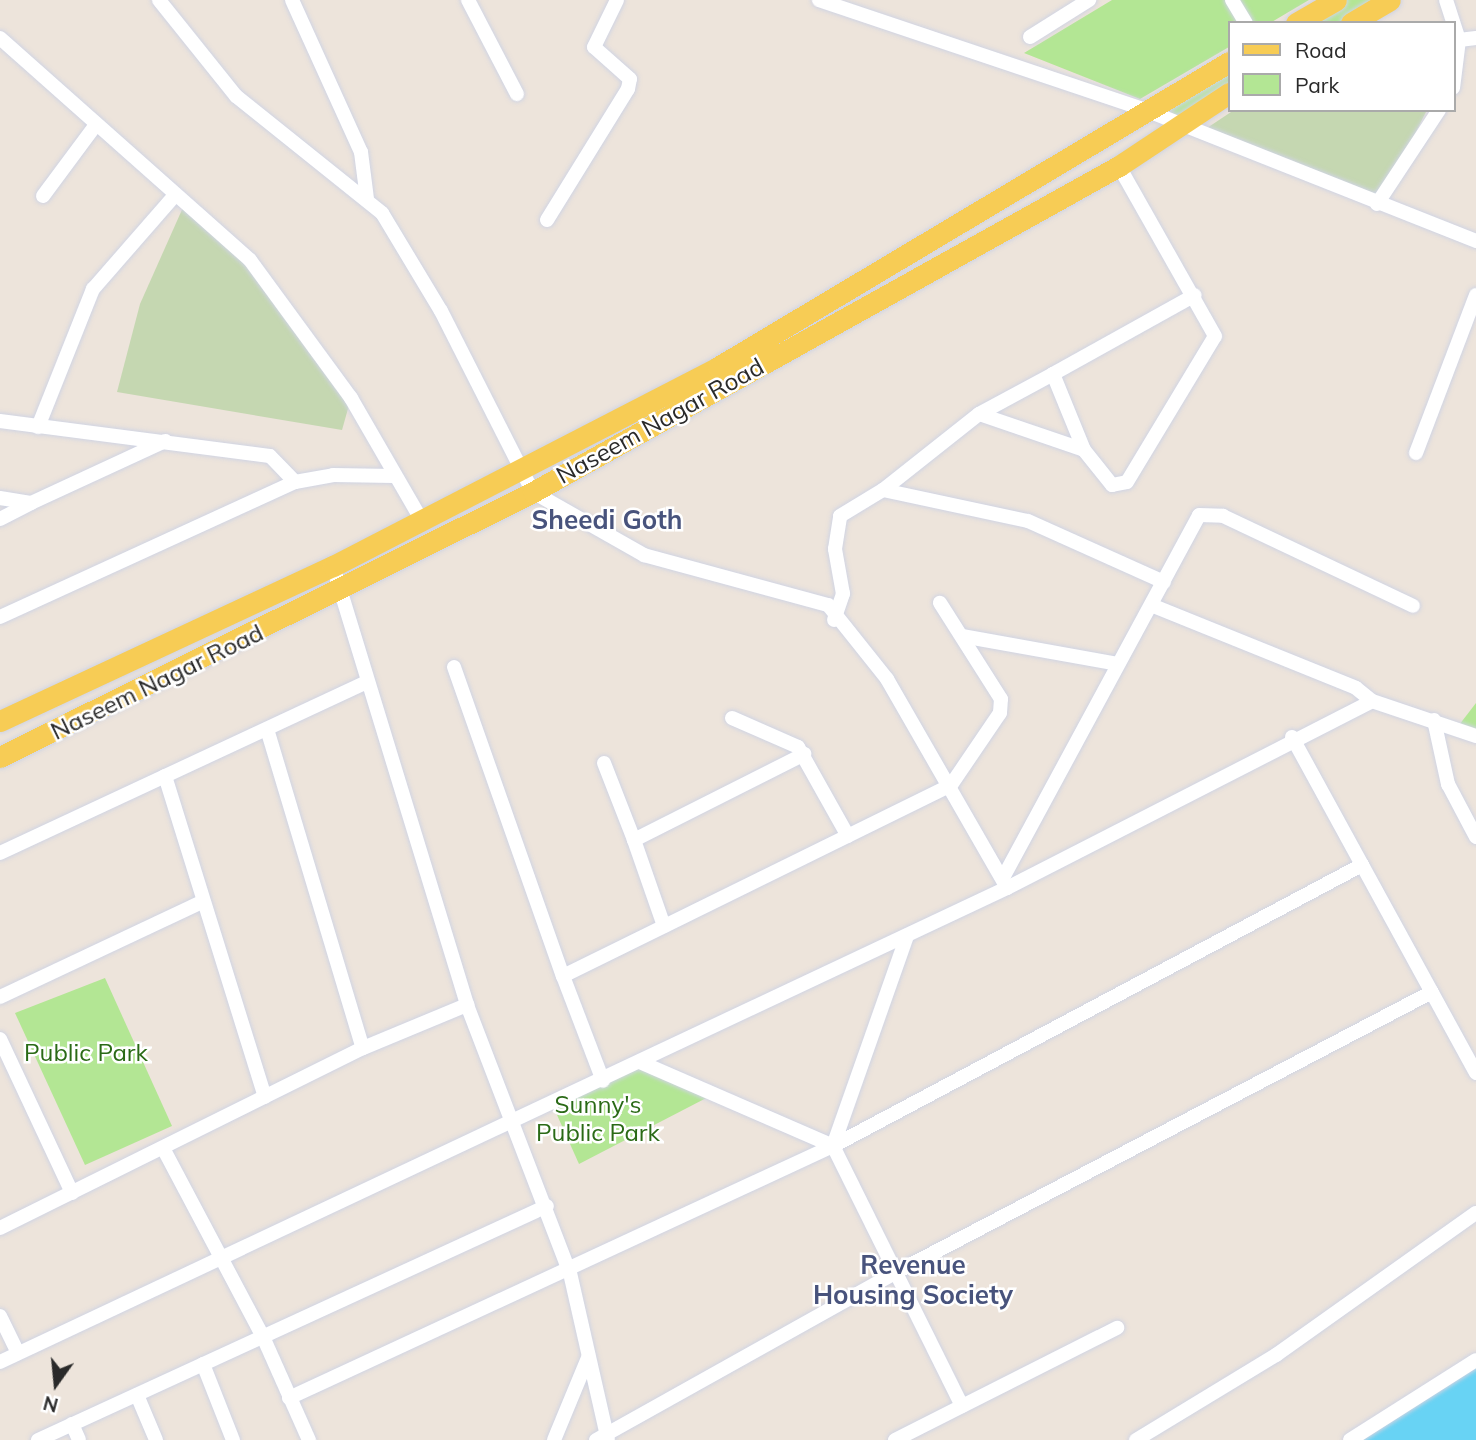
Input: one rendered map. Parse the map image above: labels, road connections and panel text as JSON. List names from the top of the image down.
{
  "streets": {
    "main road": ["Naseem Nagar Road"]
  },
  "districts": ["Sheedi Goth", "Revenue Housing Society"],
  "parks": ["Public Park", "Sunny's Public Park"],
  "legend": ["Road", "Park"],
  "north": "bottom"
}
